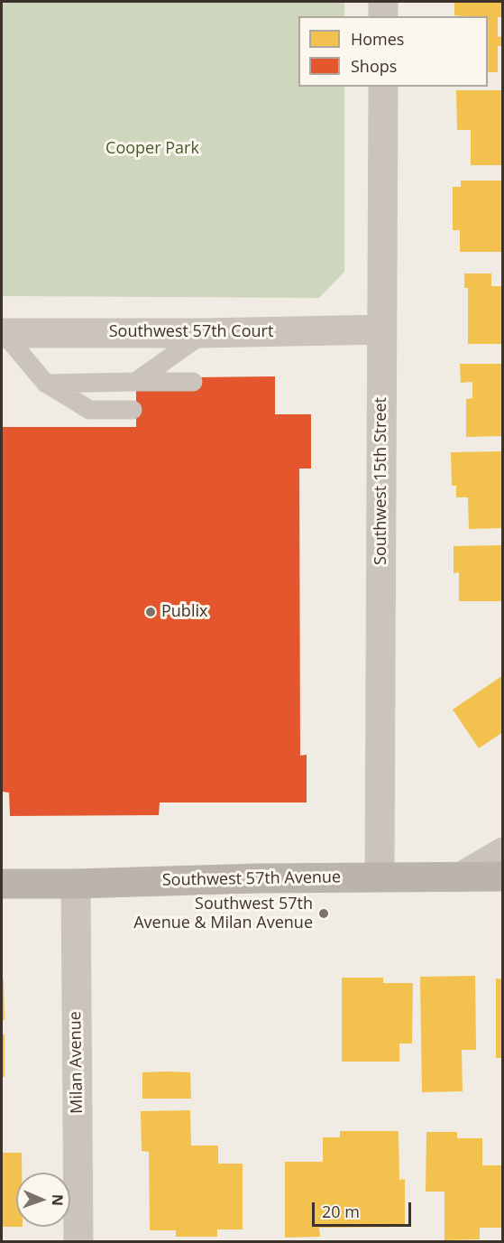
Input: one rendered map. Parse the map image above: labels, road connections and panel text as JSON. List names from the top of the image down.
{
  "streets": {
    "main road": ["Southwest 57th Avenue"],
    "street": ["Southwest 57th Court", "Southwest 15th Street", "Milan Avenue"]
  },
  "crossings": [
    ["Southwest 57th Court", "Southwest 15th Street"],
    ["Southwest 15th Street", "Southwest 57th Avenue"],
    ["Southwest 57th Avenue", "Milan Avenue"]
  ],
  "parks": ["Cooper Park"],
  "places": ["Publix", "Southwest 57th Avenue & Milan Avenue"],
  "legend": ["Homes", "Shops"],
  "scale_bar": "20 m",
  "north": "right"
}
